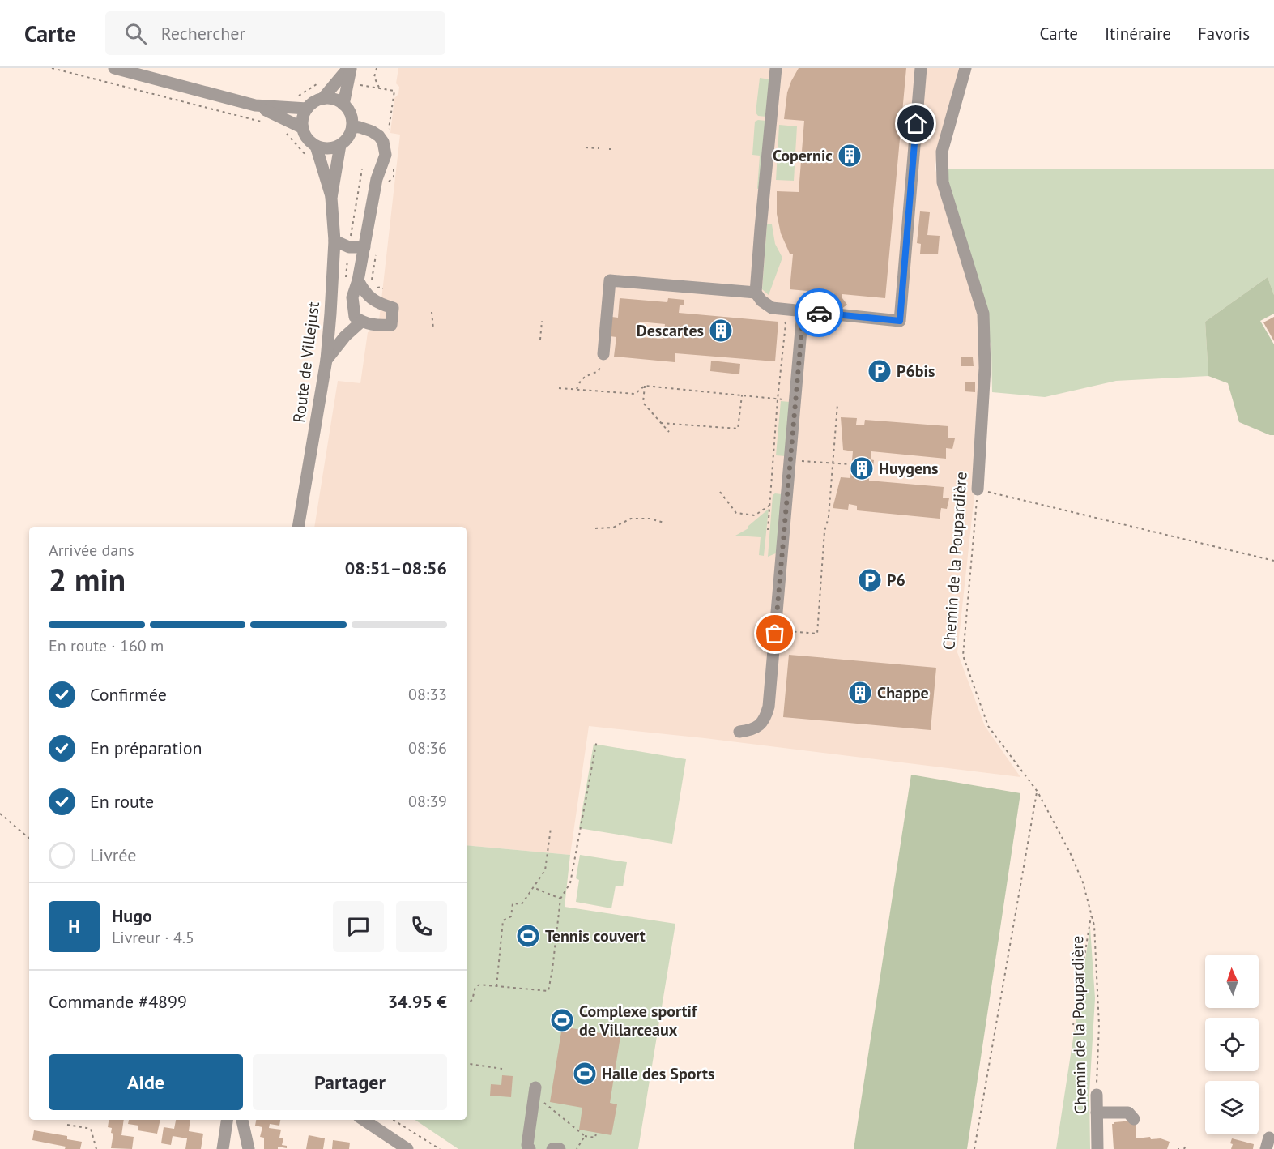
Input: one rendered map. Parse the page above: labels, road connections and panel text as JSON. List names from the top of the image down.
{
  "streets": {
    "street": ["Route de Villejust", "Chemin de la Poupardière"]
  },
  "places": {
    "building": [
      "Copernic",
      "Descartes",
      "Huygens",
      "Chappe"
    ],
    "parking": ["P6bis", "P6"],
    "sports": ["Tennis couvert", "Complexe sportif de Villarceaux", "Halle des Sports"]
  },
  "north": "top",
  "page": {
    "header": "Carte",
    "search": "Rechercher",
    "nav": ["Carte", "Itinéraire", "Favoris"],
    "heading": ["2 min", "Arrivée dans", "08:51–08:56"],
    "panel": [
      "Hugo",
      "Livreur · 4.5",
      "Commande #4899",
      "34.95 €"
    ],
    "bar": "En route · 160 m",
    "list": [
      ["Confirmée", "08:33"],
      ["En préparation", "08:36"],
      ["En route", "08:39"],
      "Livrée"
    ],
    "round": "H",
    "buttons": ["Aide", "Partager"]
  }
}
